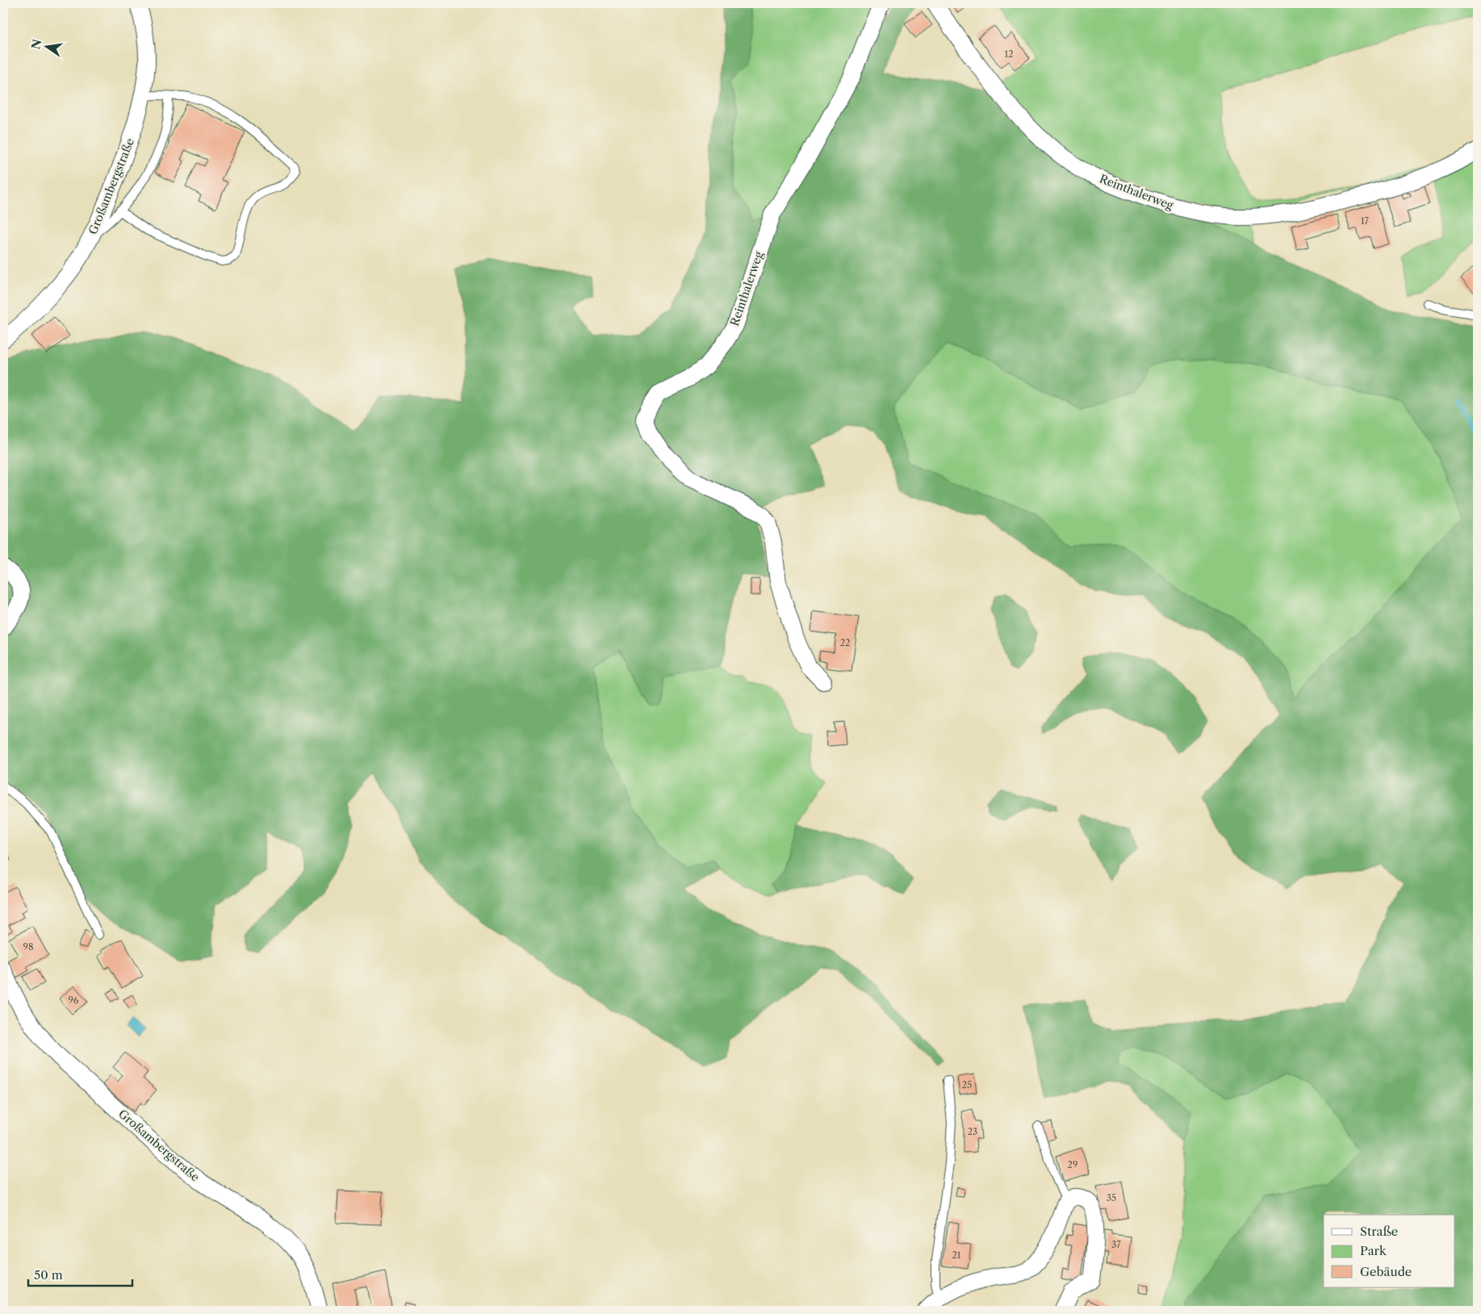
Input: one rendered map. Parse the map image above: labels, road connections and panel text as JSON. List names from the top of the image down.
{
  "streets": {
    "street": ["Großambergstraße", "Reinthalerweg"]
  },
  "house_numbers": [
    "12",
    "17",
    "22",
    "98",
    "96",
    "25",
    "23",
    "29",
    "35",
    "37",
    "21"
  ],
  "legend": ["Straße", "Park", "Gebäude"],
  "scale_bar": "50 m",
  "north": "left"
}
